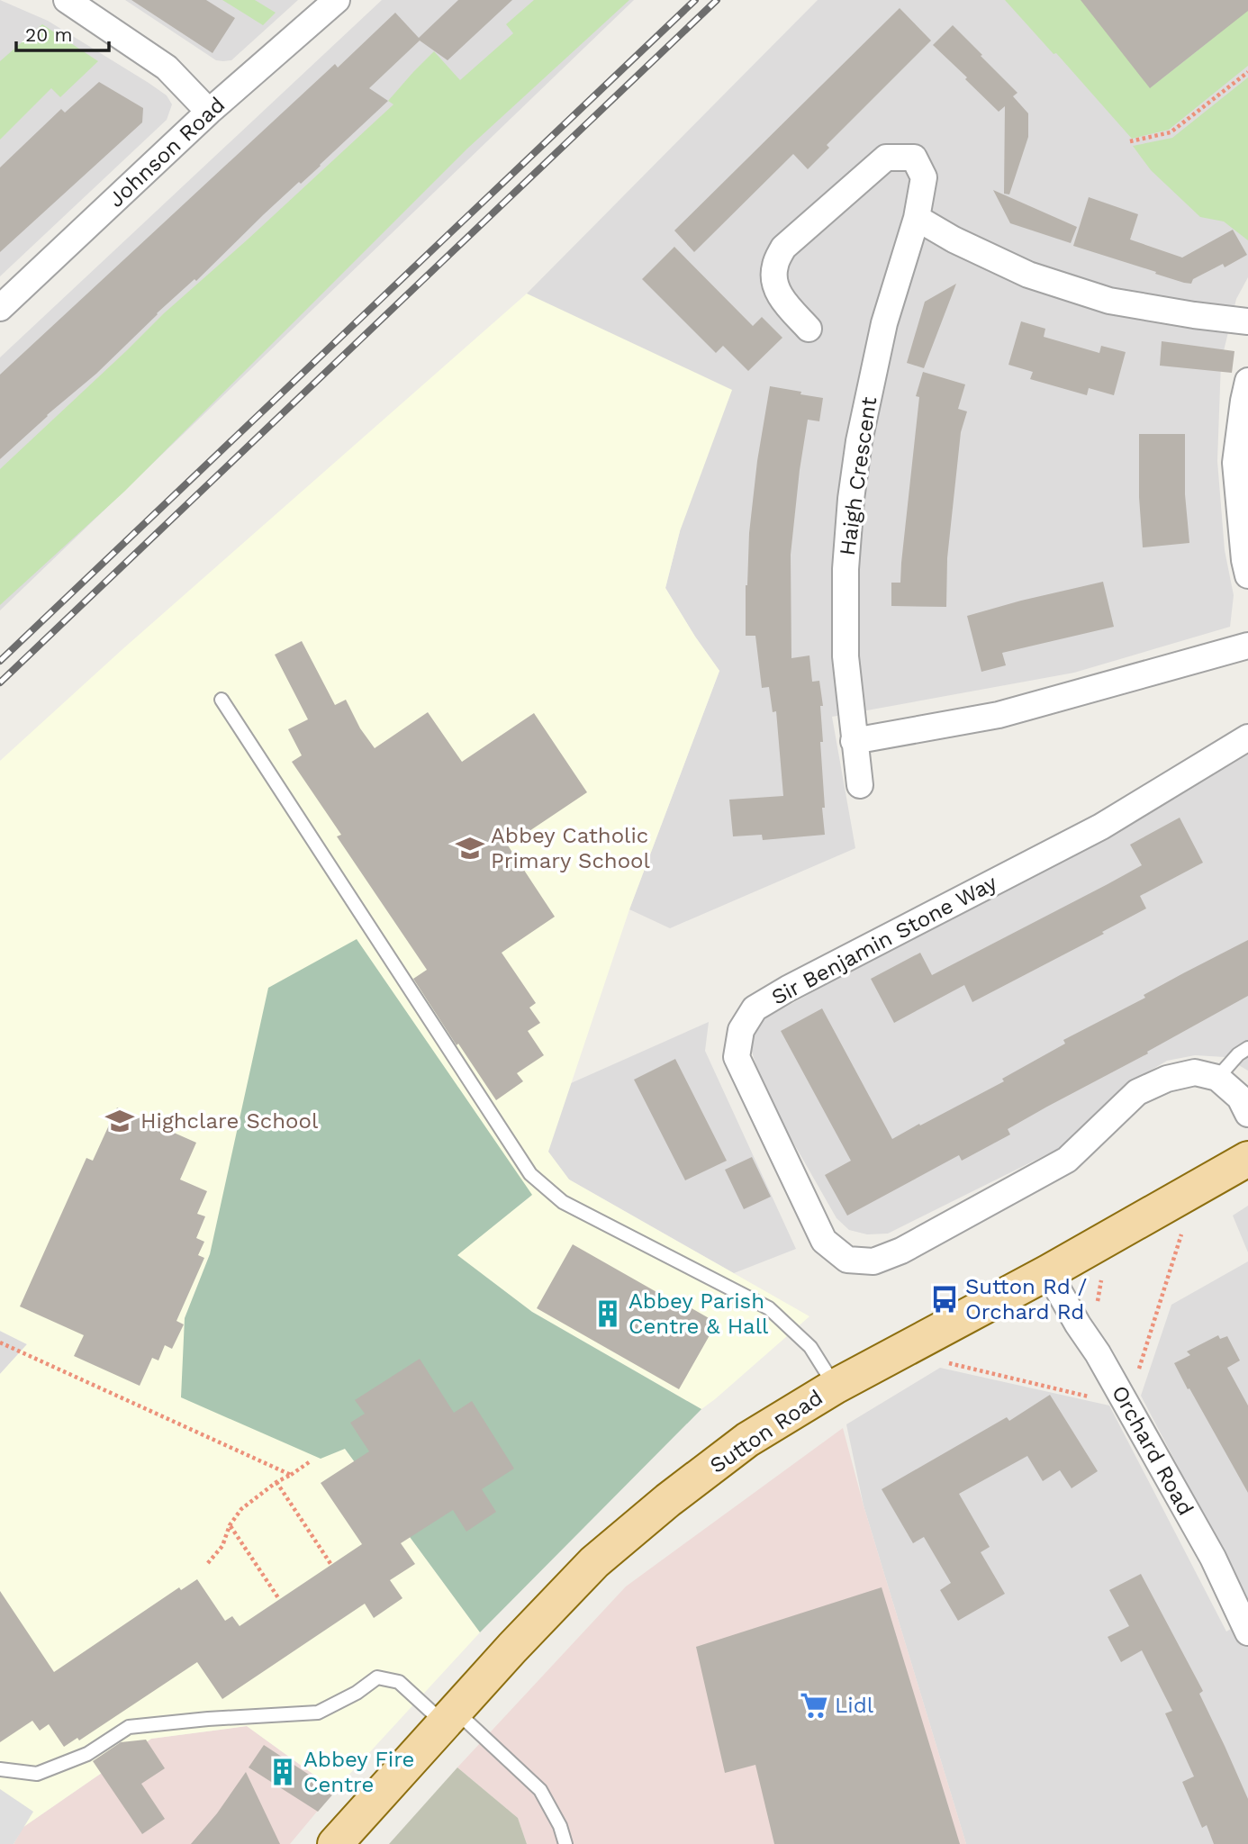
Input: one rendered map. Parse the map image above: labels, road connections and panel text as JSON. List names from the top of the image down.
{
  "streets": {
    "main road": ["Sutton Road"],
    "street": [
      "Johnson Road",
      "Haigh Crescent",
      "Sir Benjamin Stone Way",
      "Orchard Road"
    ]
  },
  "crossings": [
    ["Sutton Road", "Orchard Road"]
  ],
  "places": {
    "school or university": ["Abbey Catholic Primary School", "Highclare School"],
    "bus stop": ["Sutton Rd / Orchard Rd"],
    "building": ["Abbey Parish Centre & Hall", "Abbey Fire Centre"],
    "supermarket": ["Lidl"]
  },
  "scale_bar": "20 m"
}
